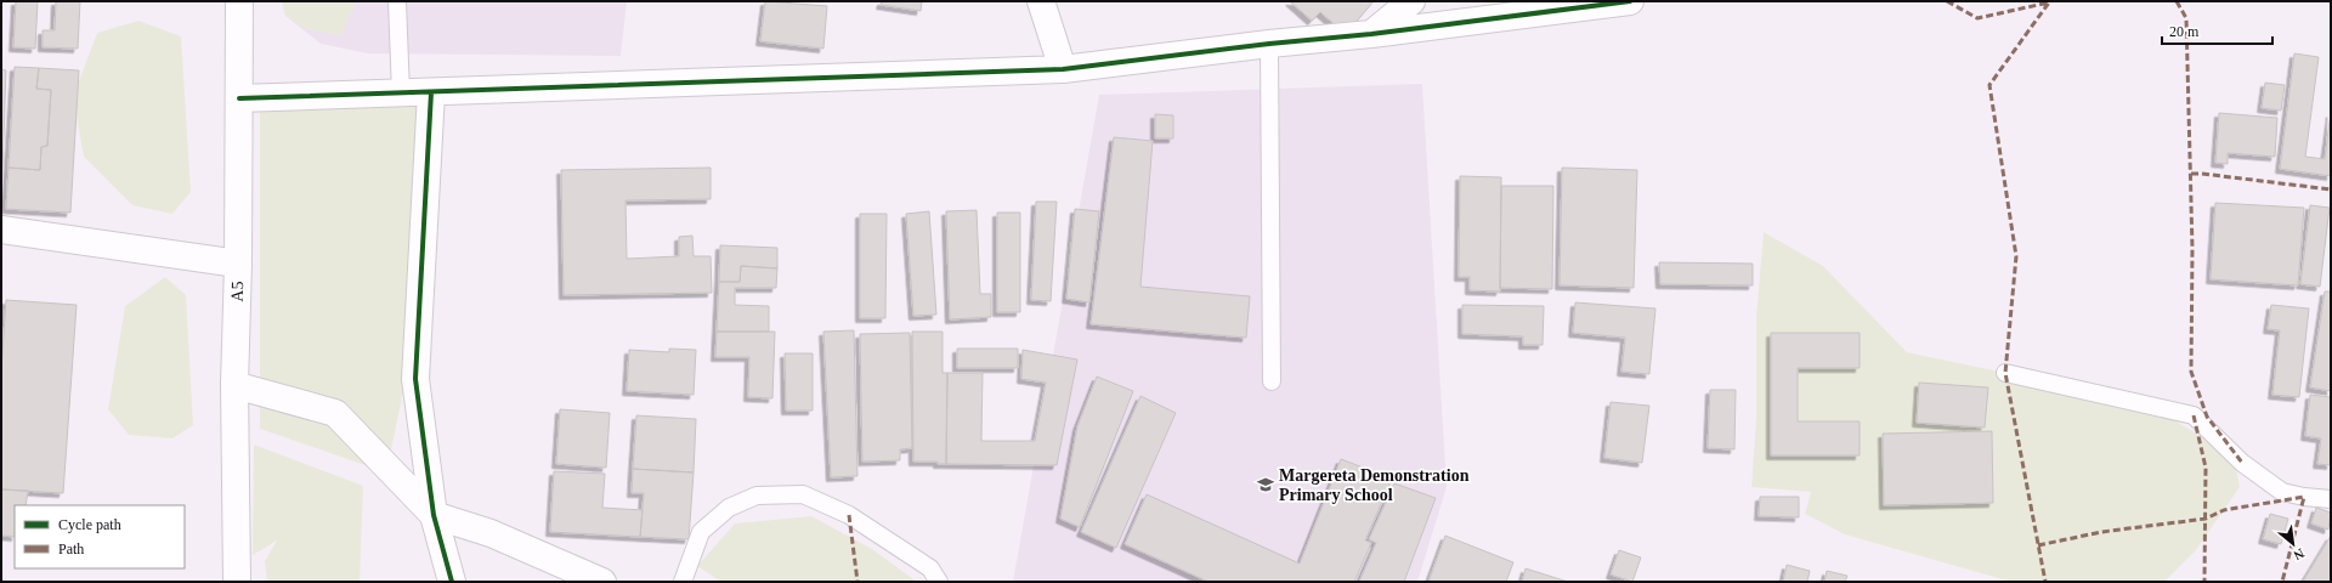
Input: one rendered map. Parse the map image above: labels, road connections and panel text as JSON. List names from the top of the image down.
{
  "streets": {
    "main road": ["A5"]
  },
  "places": {
    "school or university": ["Margereta Demonstration Primary School"]
  },
  "legend": ["Cycle path", "Path"],
  "scale_bar": "20 m",
  "north": "bottom right"
}
